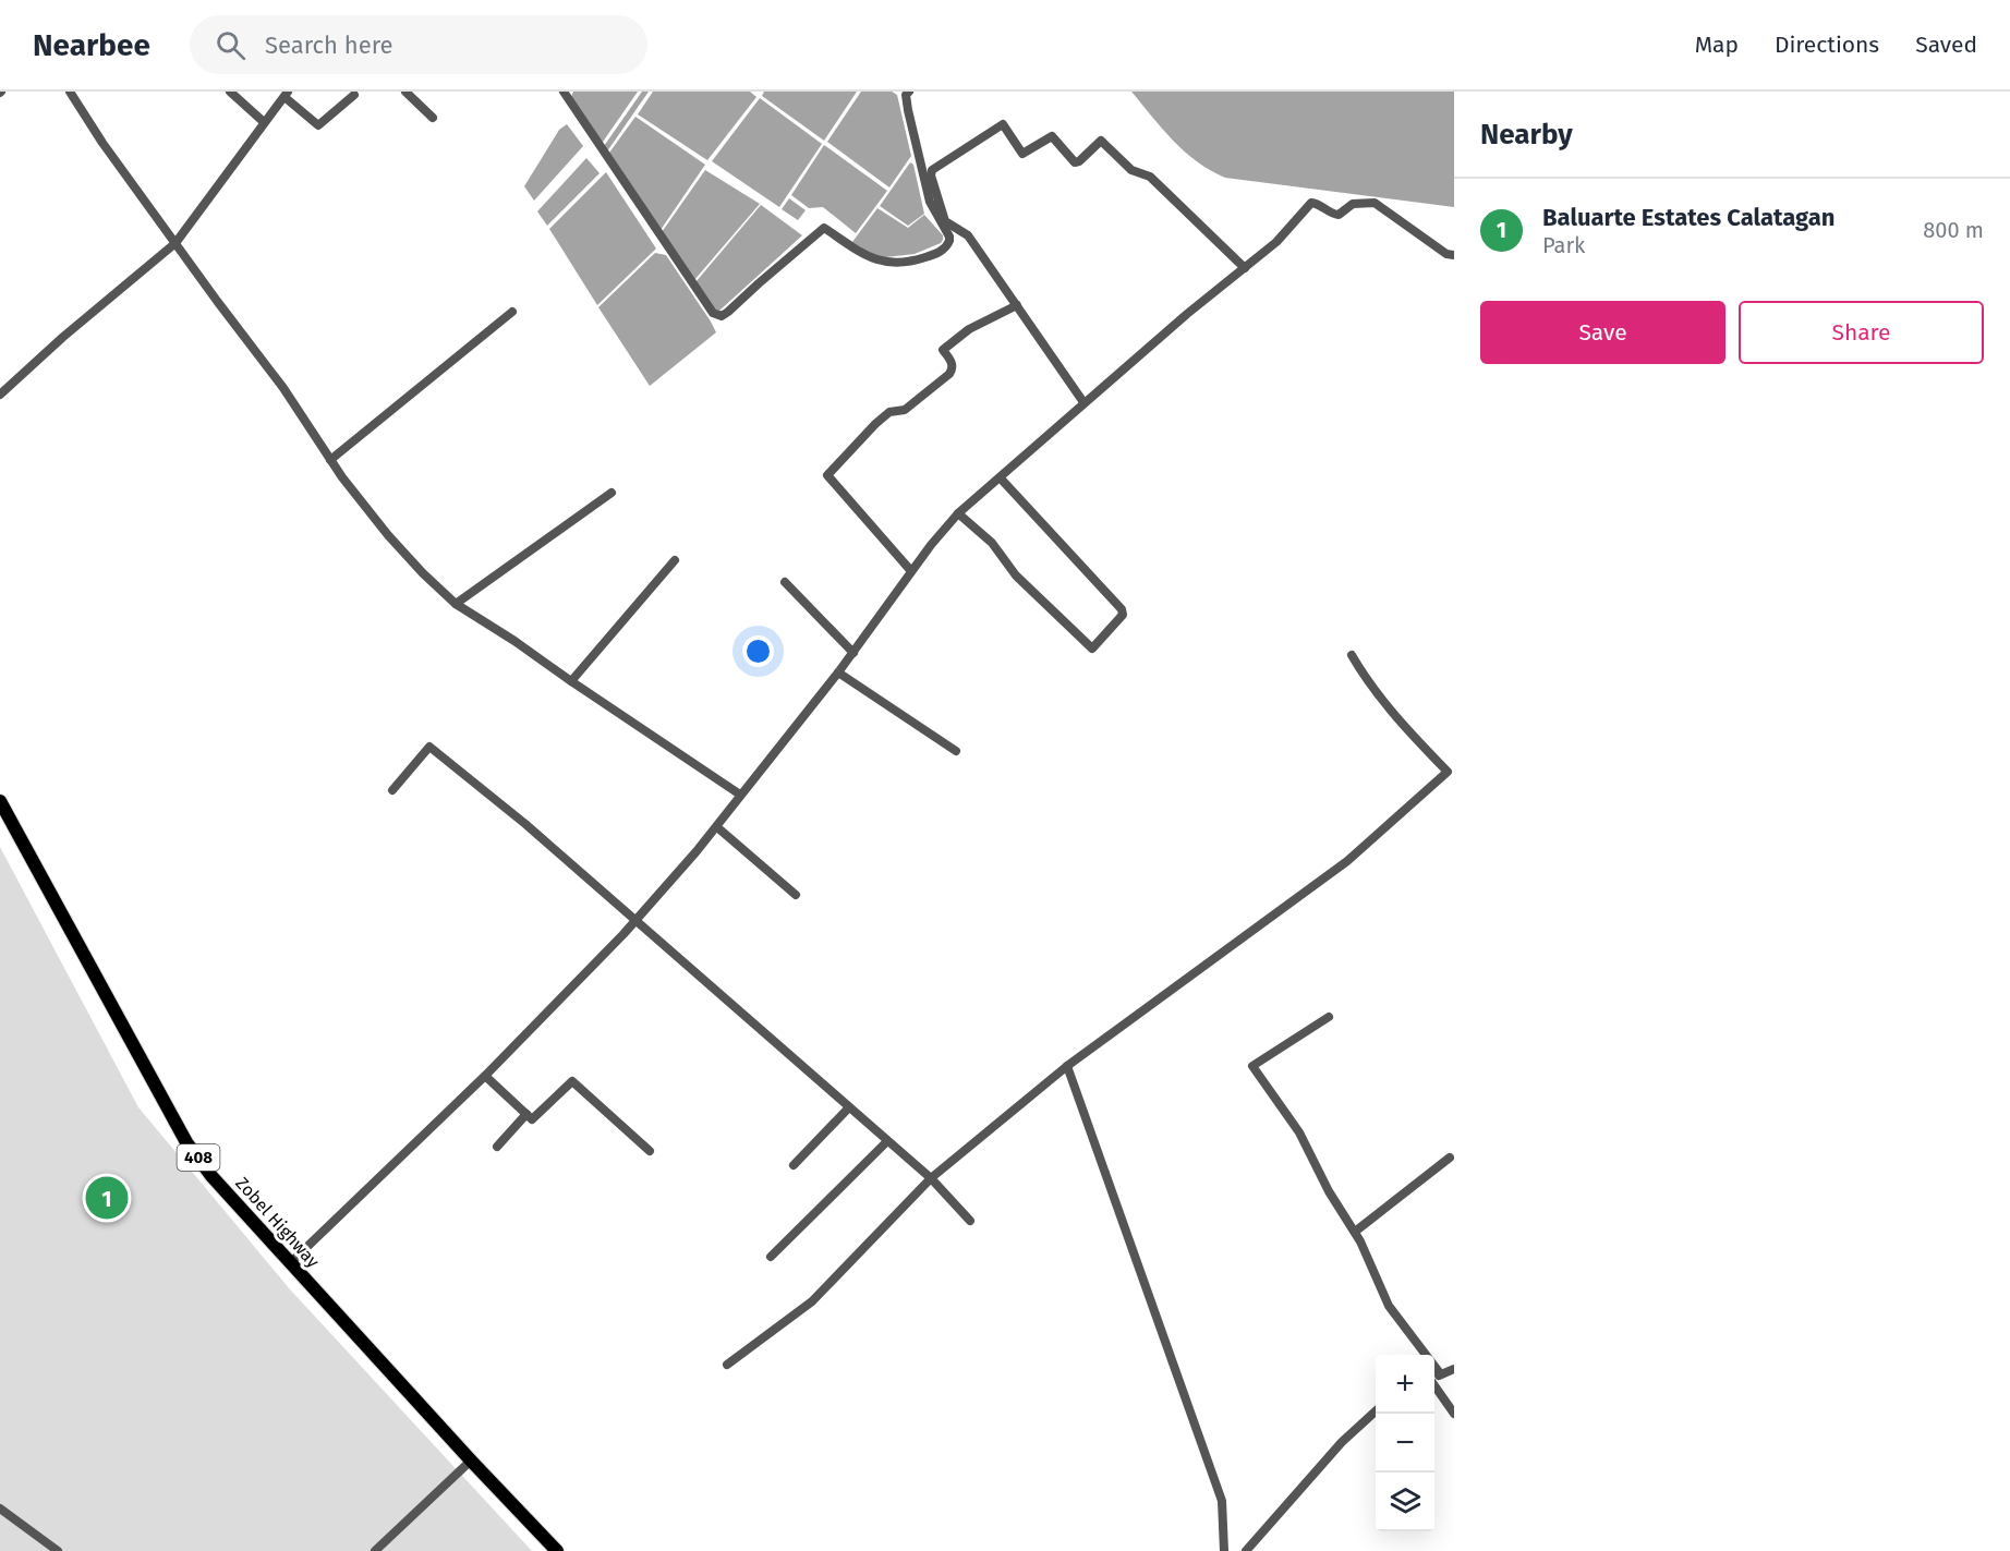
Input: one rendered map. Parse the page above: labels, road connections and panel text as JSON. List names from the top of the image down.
{
  "streets": {
    "main road": ["408", "Zobel Highway"]
  },
  "page": {
    "header": "Nearbee",
    "search": "Search here",
    "nav": ["Map", "Directions", "Saved"],
    "heading": "Nearby",
    "list": [
      {
        "mark": "1",
        "name": "Baluarte Estates Calatagan",
        "note": "Park",
        "value": "800 m"
      }
    ],
    "buttons": ["Save", "Share"],
    "pins": "1",
    "map_buttons": ["+", "−"]
  }
}
